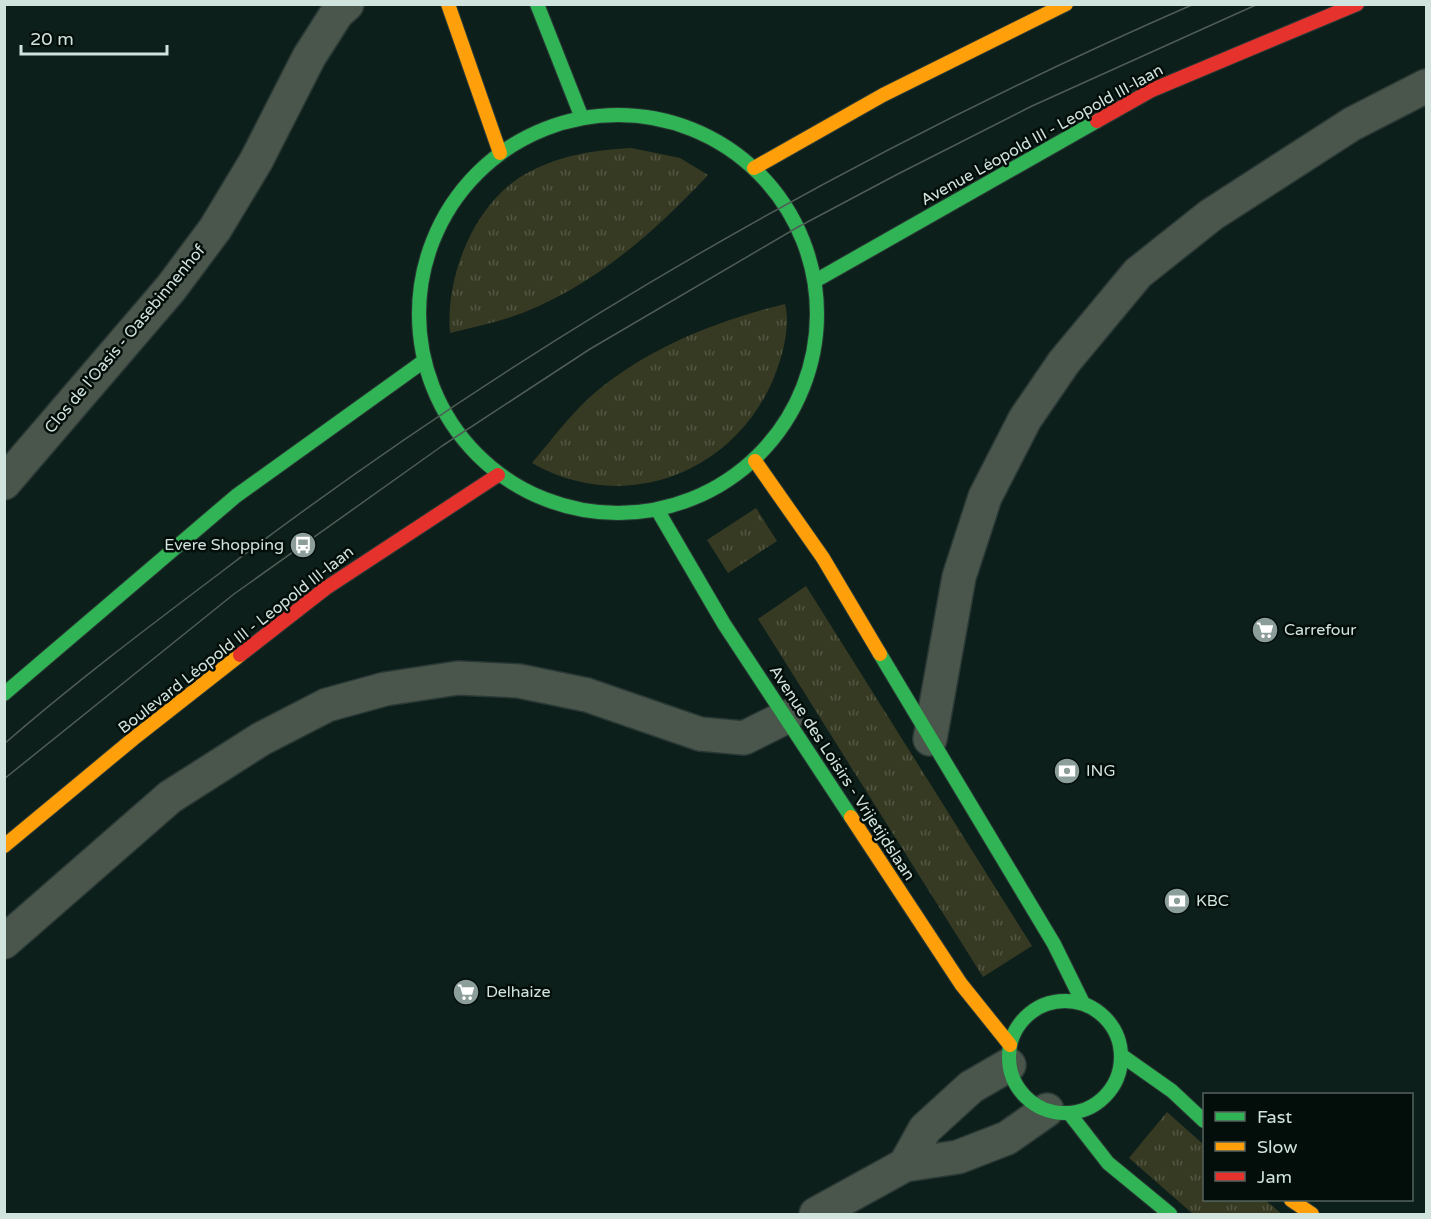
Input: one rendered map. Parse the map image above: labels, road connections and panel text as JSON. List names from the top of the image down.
{
  "streets": {
    "main road": ["Avenue Léopold III - Leopold III-laan", "Boulevard Léopold III - Leopold III-laan", "Avenue des Loisirs - Vrijetijdslaan"],
    "street": ["Clos de l'Oasis - Oasebinnenhof"]
  },
  "places": {
    "bus stop": ["Evere Shopping"],
    "supermarket": ["Carrefour", "Delhaize"],
    "bank": ["ING", "KBC"]
  },
  "legend": ["Fast", "Slow", "Jam"],
  "scale_bar": "20 m"
}
